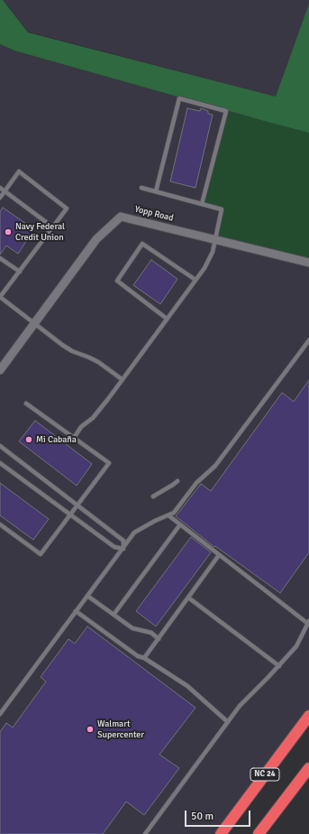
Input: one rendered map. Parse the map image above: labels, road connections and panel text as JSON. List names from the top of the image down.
{
  "streets": {
    "highway": ["NC 24"],
    "street": ["Yopp Road"]
  },
  "places": ["Navy Federal Credit Union", "Mi Cabaña", "Walmart Supercenter"],
  "scale_bar": "50 m"
}
